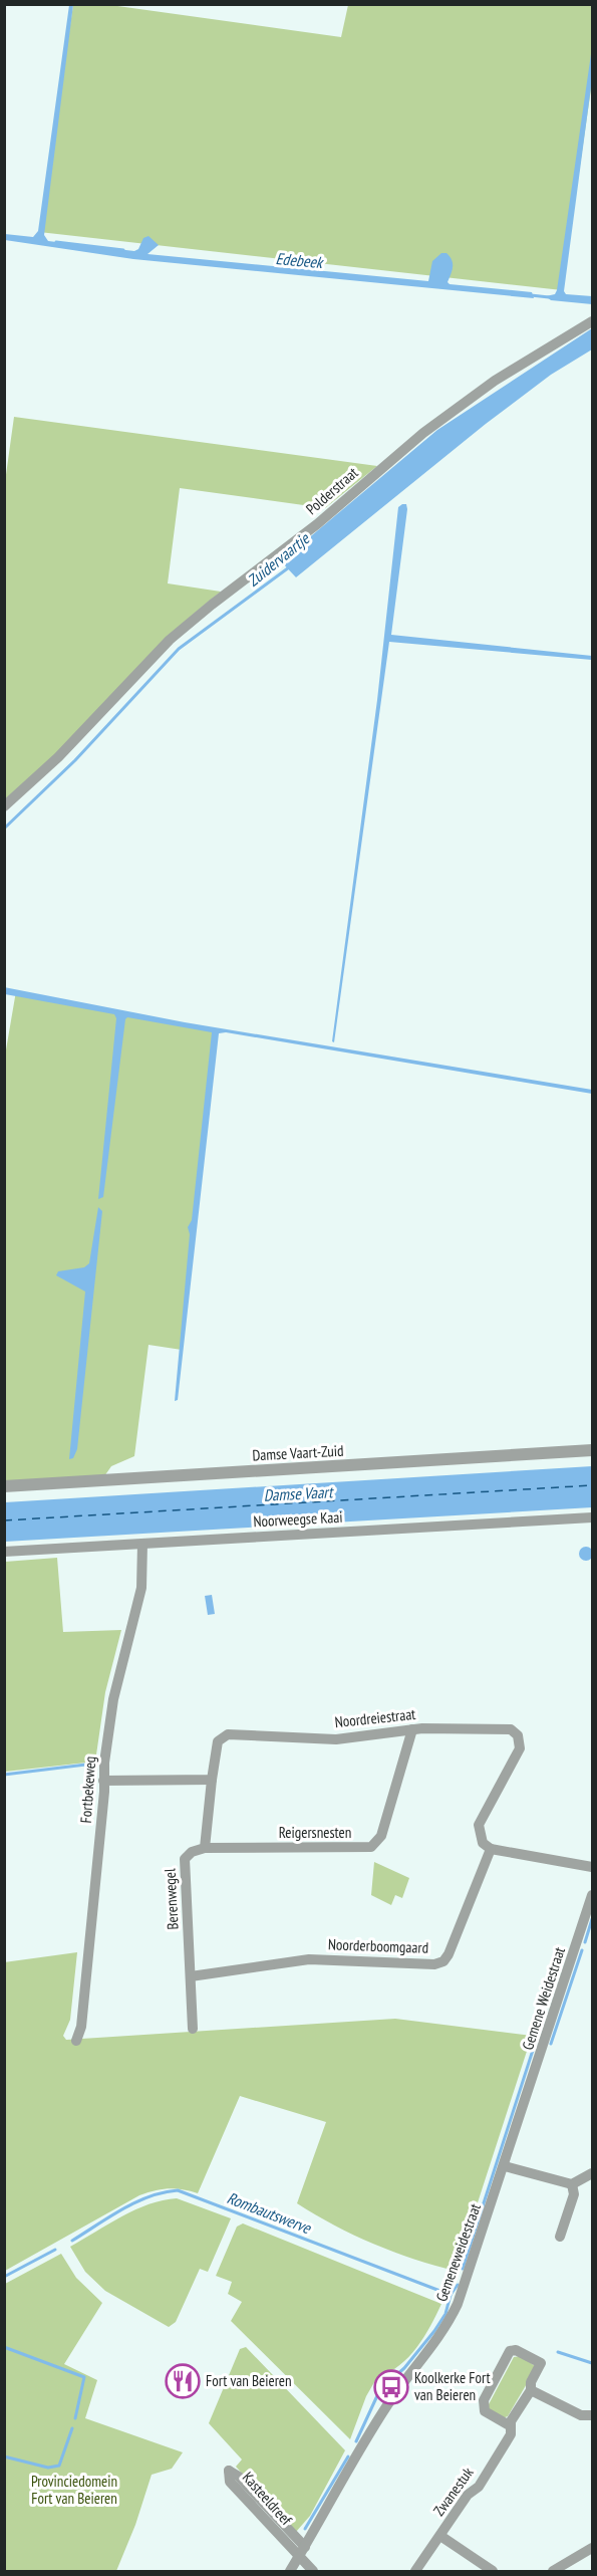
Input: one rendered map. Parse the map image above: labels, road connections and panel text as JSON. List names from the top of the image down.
{
  "streets": {
    "street": [
      "Polderstraat",
      "Damse Vaart-Zuid",
      "Noorweegse Kaai",
      "Noordreiestraat",
      "Fortbekeweg",
      "Reigersnesten",
      "Berenwegel",
      "Noorderboomgaard",
      "Gemene Weidestraat",
      "Gemeneweidestraat",
      "Zwanestuk",
      "Kasteeldreef"
    ]
  },
  "crossings": [
    ["Noorweegse Kaai", "Fortbekeweg"],
    ["Noordreiestraat", "Reigersnesten"],
    ["Noordreiestraat", "Noorderboomgaard"],
    ["Reigersnesten", "Berenwegel"],
    ["Berenwegel", "Noorderboomgaard"],
    ["Gemene Weidestraat", "Gemeneweidestraat"],
    ["Gemeneweidestraat", "Kasteeldreef"]
  ],
  "water": [
    "Edebeek",
    "Zuidervaartje",
    "Damse Vaart",
    "Rombautswerve"
  ],
  "parks": ["Provinciedomein Fort van Beieren"],
  "places": {
    "restaurant": ["Fort van Beieren"],
    "bus stop": ["Koolkerke Fort van Beieren"]
  }
}
